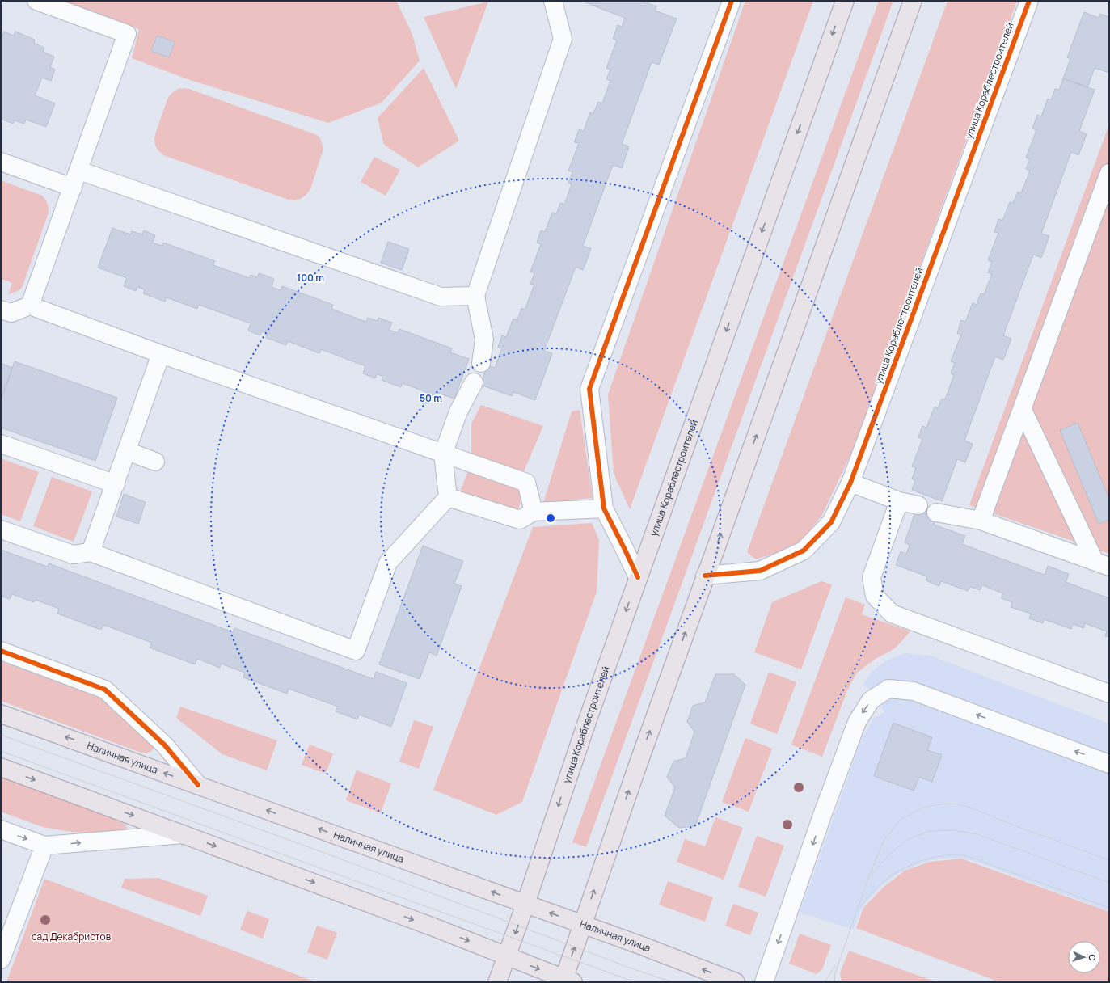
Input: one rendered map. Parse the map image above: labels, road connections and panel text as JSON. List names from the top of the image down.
{
  "streets": {
    "main road": ["улица Кораблестроителей", "Наличная улица"]
  },
  "crossings": [
    ["улица Кораблестроителей", "Наличная улица"]
  ],
  "parks": ["сад Декабристов"],
  "north": "right",
  "rings": ["100 m", "50 m"]
}
